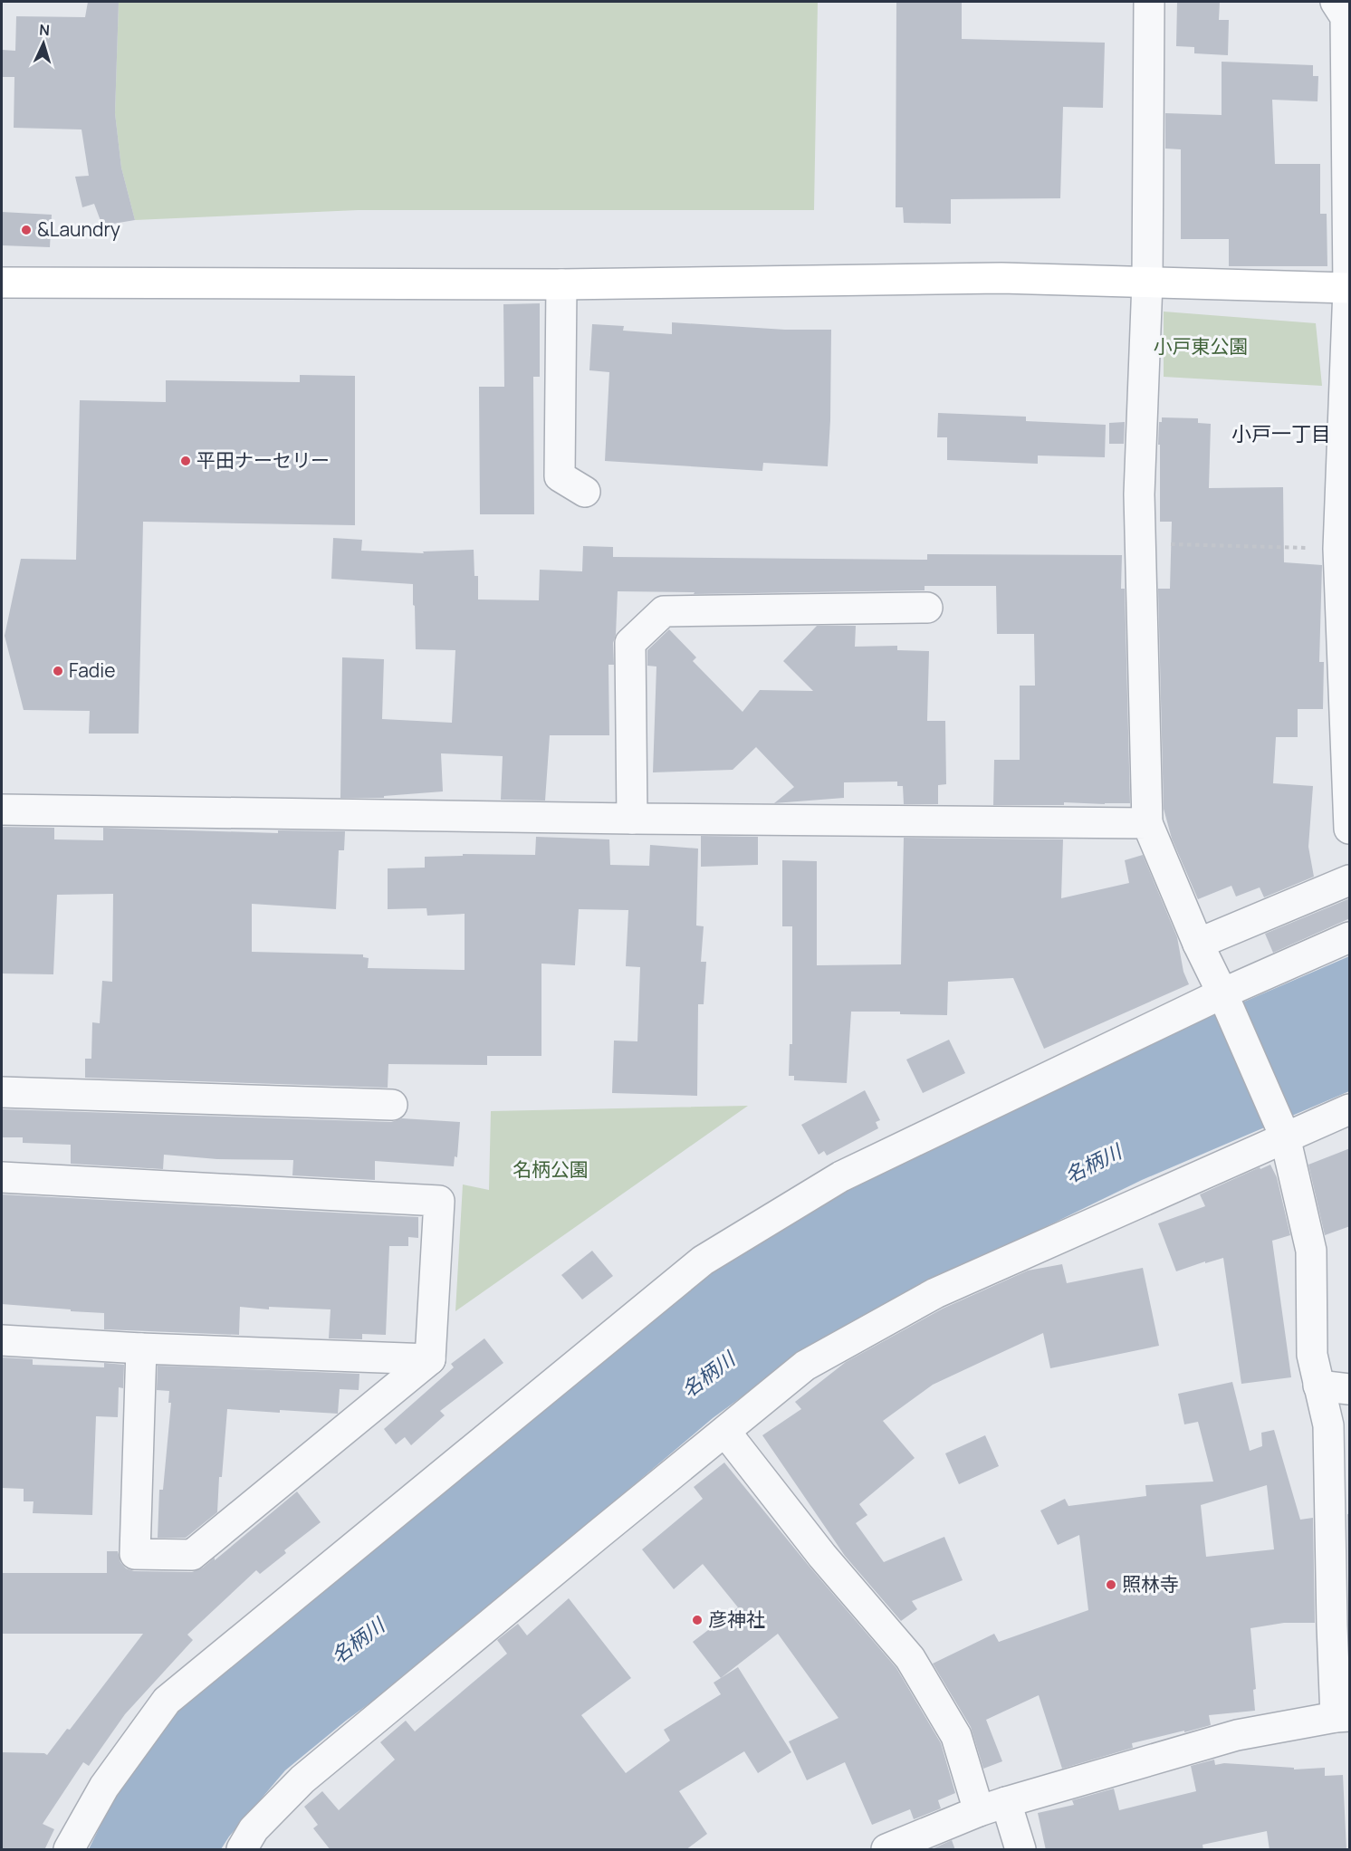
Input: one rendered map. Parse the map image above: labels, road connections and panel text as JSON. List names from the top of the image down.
{
  "districts": ["小戸一丁目"],
  "water": ["名柄川"],
  "parks": ["小戸東公園", "名柄公園"],
  "places": [
    "&Laundry",
    "平田ナーセリー",
    "Fadie",
    "照林寺",
    "彦神社"
  ],
  "north": "top"
}
